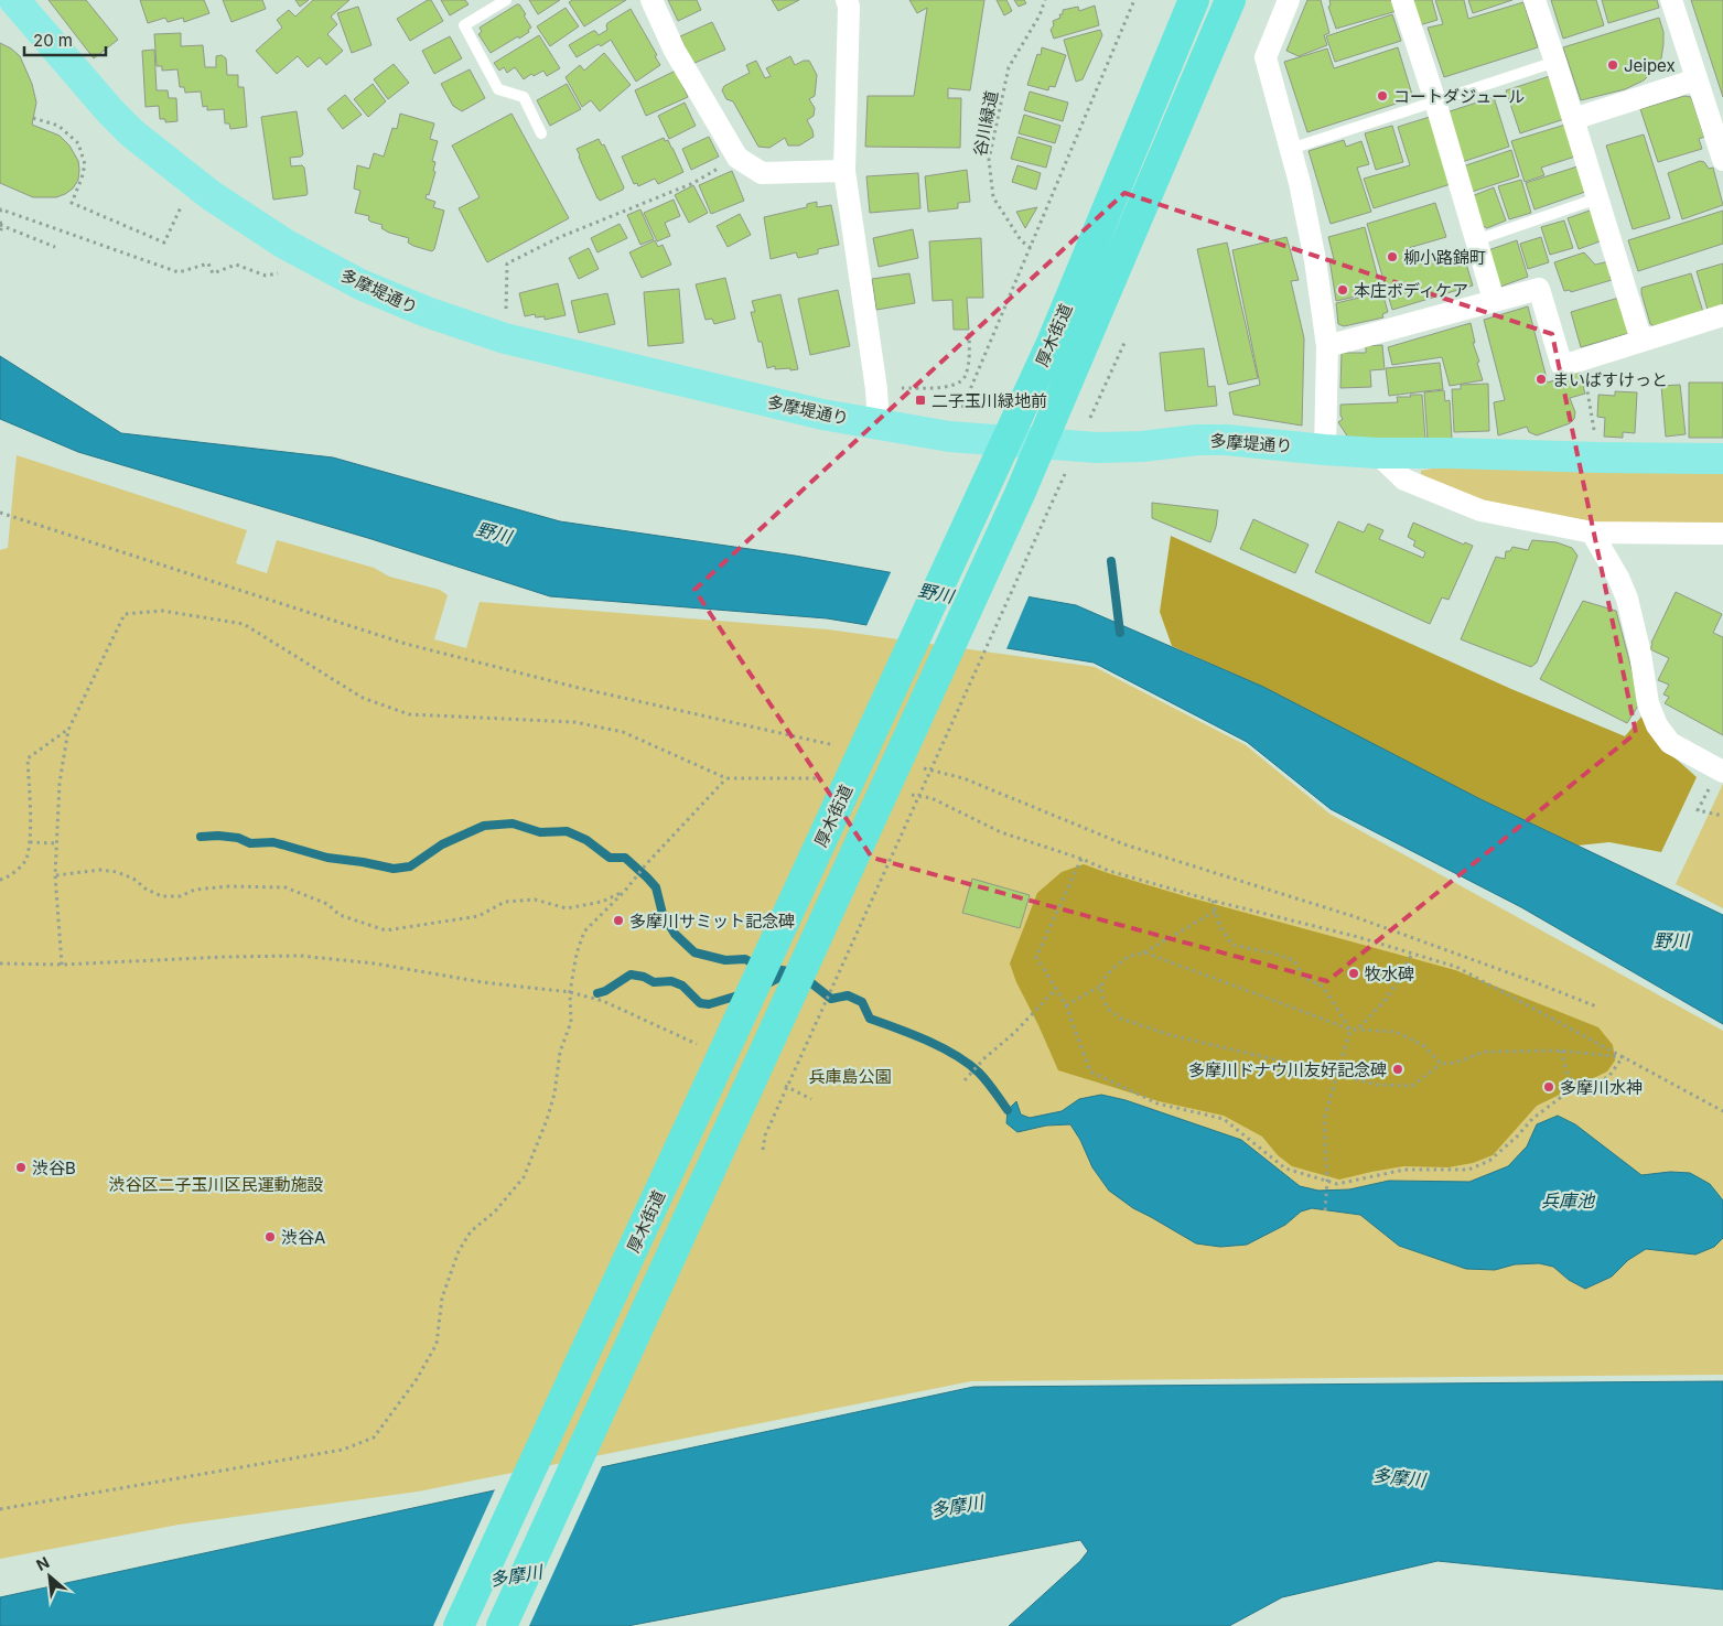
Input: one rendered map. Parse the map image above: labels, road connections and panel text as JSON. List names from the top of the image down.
{
  "streets": {
    "highway": ["厚木街道"],
    "main road": ["多摩堤通り"],
    "path": ["谷川緑道"]
  },
  "water": ["野川", "兵庫池", "多摩川"],
  "parks": ["兵庫島公園", "渋谷区二子玉川区民運動施設"],
  "places": {
    "other": [
      "Jeipex",
      "コートダジュール",
      "柳小路錦町",
      "本庄ボディケア",
      "まいばすけっと",
      "多摩川サミット記念碑",
      "牧水碑",
      "多摩川ドナウ川友好記念碑",
      "多摩川水神",
      "渋谷B",
      "渋谷A"
    ],
    "transit": ["二子玉川緑地前"]
  },
  "scale_bar": "20 m",
  "north": "top left"
}
